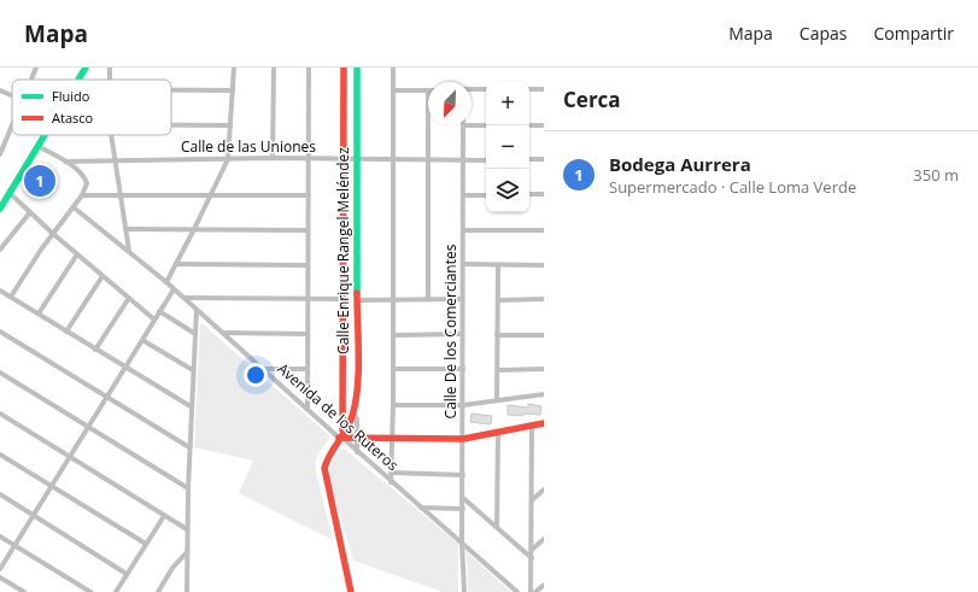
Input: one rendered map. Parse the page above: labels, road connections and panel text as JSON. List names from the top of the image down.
{
  "streets": {
    "street": [
      "Calle de las Uniones",
      "Calle Enrique Rangel Meléndez",
      "Calle De los Comerciantes",
      "Avenida de los Ruteros"
    ]
  },
  "crossings": [
    ["Calle de las Uniones", "Calle Enrique Rangel Meléndez"],
    ["Calle de las Uniones", "Calle De los Comerciantes"],
    ["Calle Enrique Rangel Meléndez", "Avenida de los Ruteros"],
    ["Calle De los Comerciantes", "Avenida de los Ruteros"]
  ],
  "legend": ["Fluido", "Atasco"],
  "north": "bottom left",
  "page": {
    "header": "Mapa",
    "nav": ["Mapa", "Capas", "Compartir"],
    "heading": "Cerca",
    "map_buttons": ["+", "−"],
    "list": [
      {
        "mark": "1",
        "name": "Bodega Aurrera",
        "note": "Supermercado · Calle Loma Verde",
        "value": "350 m"
      }
    ],
    "pins": "1"
  }
}
